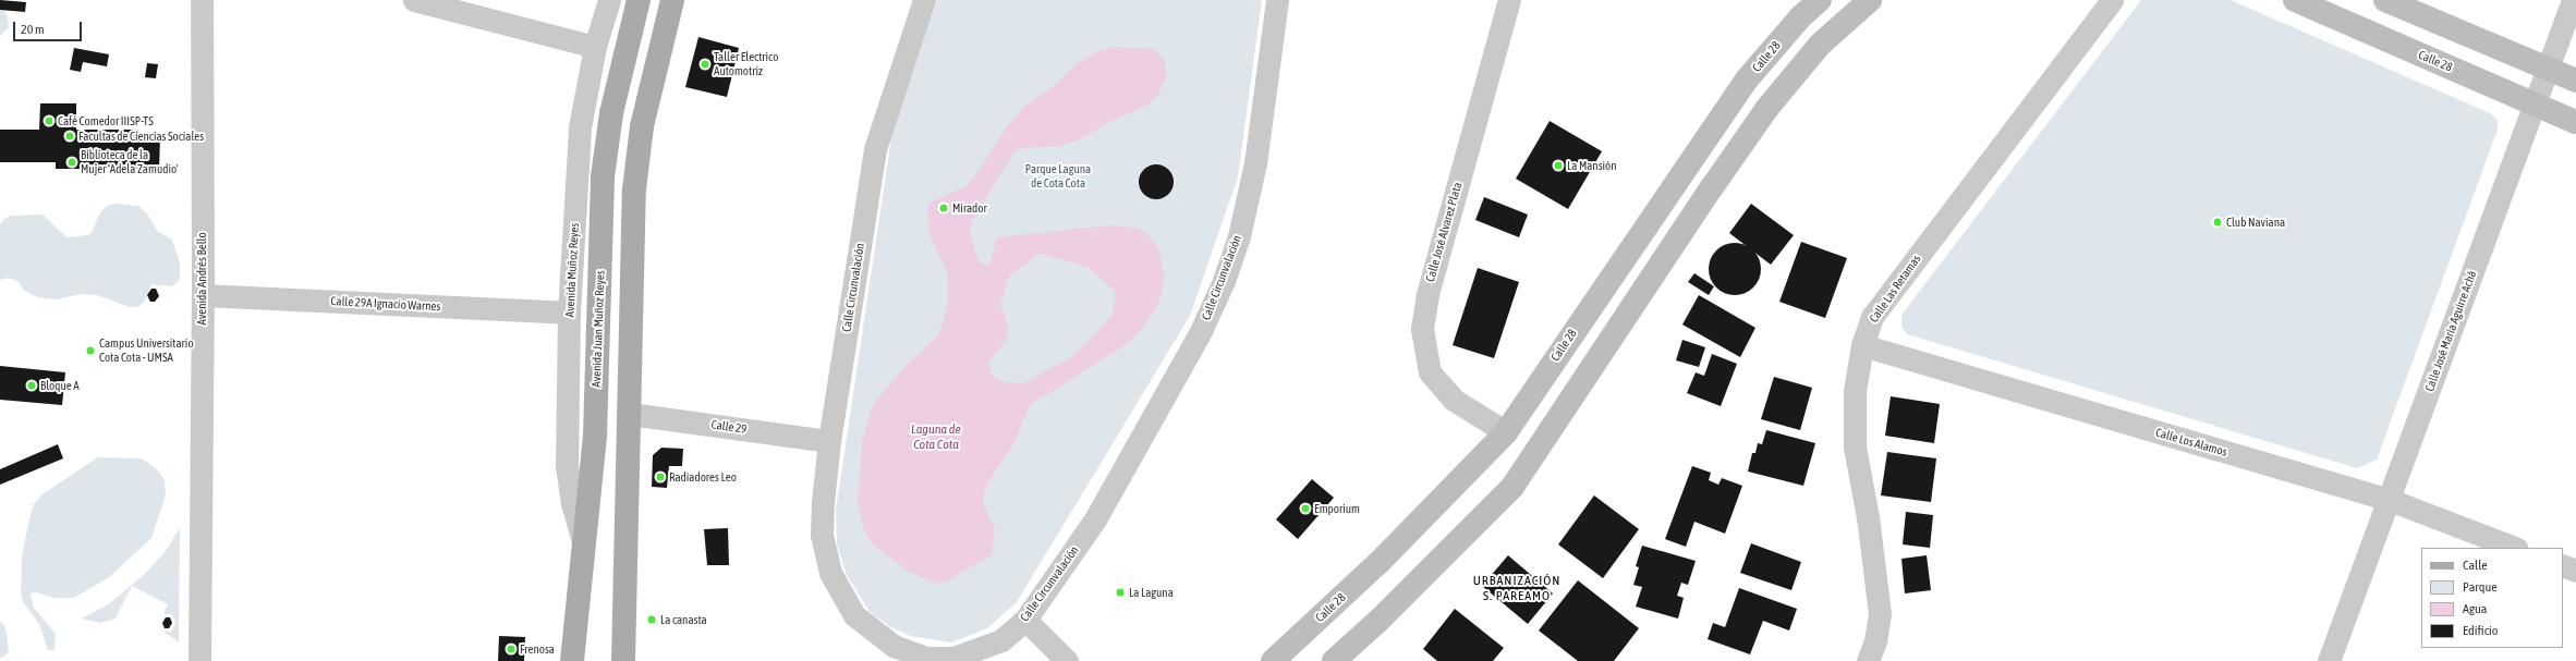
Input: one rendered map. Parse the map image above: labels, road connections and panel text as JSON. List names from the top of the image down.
{
  "streets": {
    "main road": ["Calle 28", "Avenida Juan Muñoz Reyes"],
    "street": [
      "Calle José Alvarez Plata",
      "Avenida Muñoz Reyes",
      "Calle Circunvalación",
      "Avenida Andrés Bello",
      "Calle Las Retamas",
      "Calle 29A Ignacio Warnes",
      "Calle José María Aguirre Achá",
      "Calle 29",
      "Calle Los Alamos"
    ]
  },
  "crossings": [
    ["Calle 28", "Calle José Alvarez Plata"],
    ["Calle 28", "Calle José María Aguirre Achá"],
    ["Avenida Muñoz Reyes", "Calle 29A Ignacio Warnes"],
    ["Avenida Muñoz Reyes", "Avenida Juan Muñoz Reyes"],
    ["Calle Circunvalación", "Calle 29"],
    ["Avenida Andrés Bello", "Calle 29A Ignacio Warnes"],
    ["Calle Las Retamas", "Calle Los Alamos"],
    ["Calle José María Aguirre Achá", "Calle Los Alamos"]
  ],
  "districts": ["URBANIZACIÓN S. PAREAMO"],
  "water": ["Laguna de Cota Cota"],
  "parks": ["Parque Laguna de Cota Cota"],
  "places": [
    "Taller Electrico Automotriz",
    "Café Comedor IIISP-TS",
    "Facultas de Ciencias Sociales",
    "Biblioteca de la Mujer 'Adela Zamudio'",
    "La Mansión",
    "Mirador",
    "Club Naviana",
    "Campus Universitario Cota Cota - UMSA",
    "Bloque A",
    "Radiadores Leo",
    "Emporium",
    "La Laguna",
    "La canasta",
    "Frenosa"
  ],
  "legend": [
    "Calle",
    "Parque",
    "Agua",
    "Edificio"
  ],
  "scale_bar": "20 m"
}
